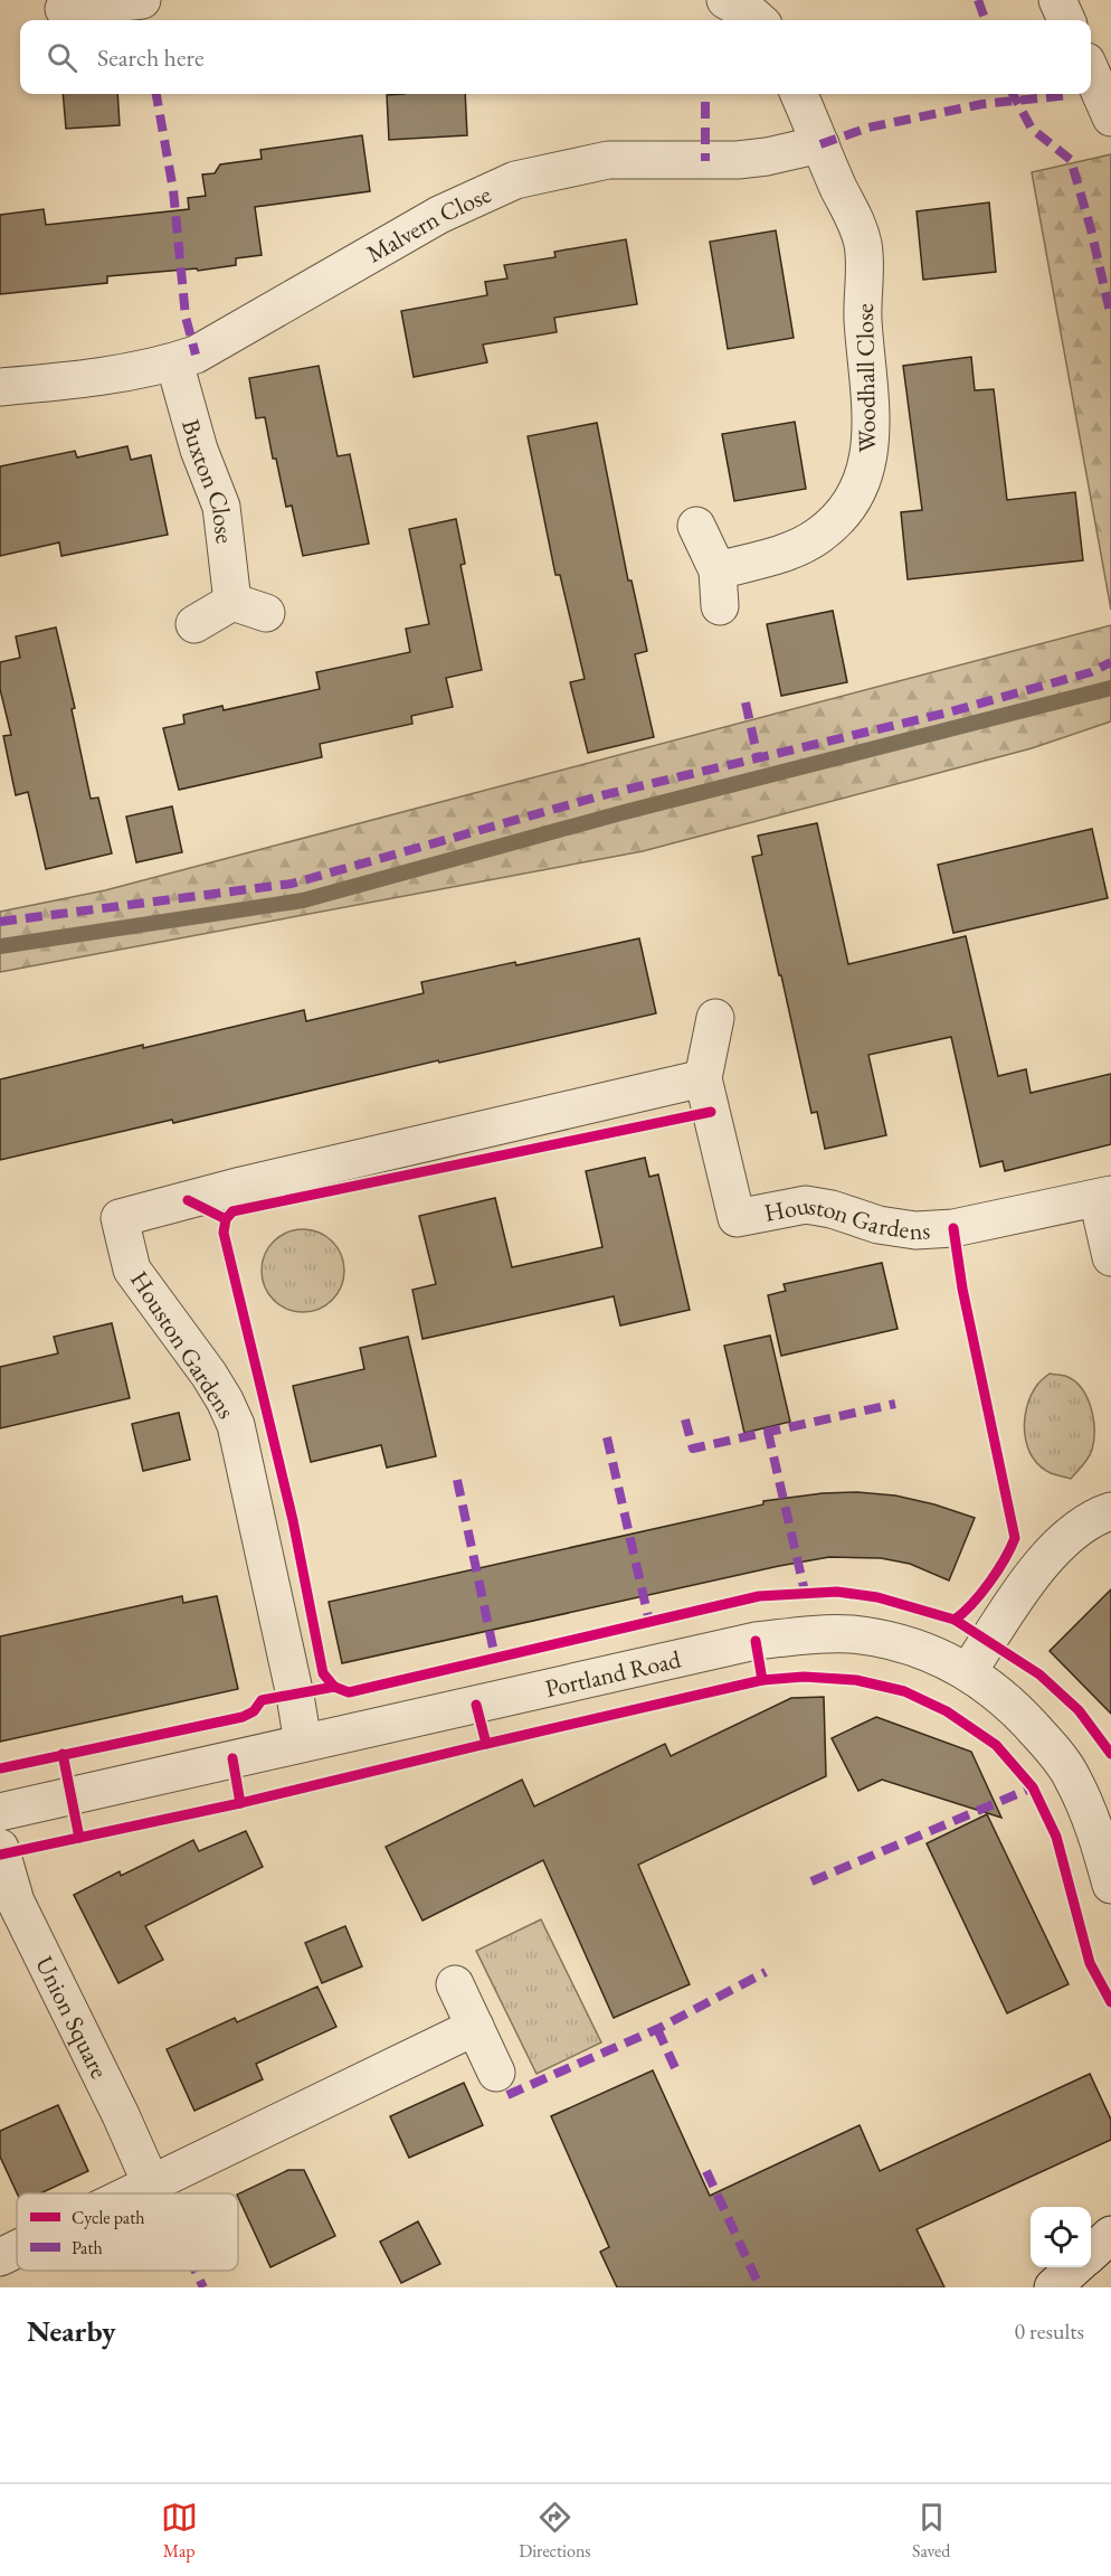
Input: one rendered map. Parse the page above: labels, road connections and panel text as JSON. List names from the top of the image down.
{
  "streets": {
    "street": [
      "Malvern Close",
      "Woodhall Close",
      "Buxton Close",
      "Houston Gardens",
      "Portland Road",
      "Union Square"
    ]
  },
  "crossings": [
    ["Malvern Close", "Woodhall Close"],
    ["Malvern Close", "Buxton Close"],
    ["Houston Gardens", "Portland Road"]
  ],
  "legend": ["Cycle path", "Path"],
  "page": {
    "search": "Search here",
    "heading": ["Nearby", "0 results"],
    "nav": ["Map", "Directions", "Saved"]
  }
}
